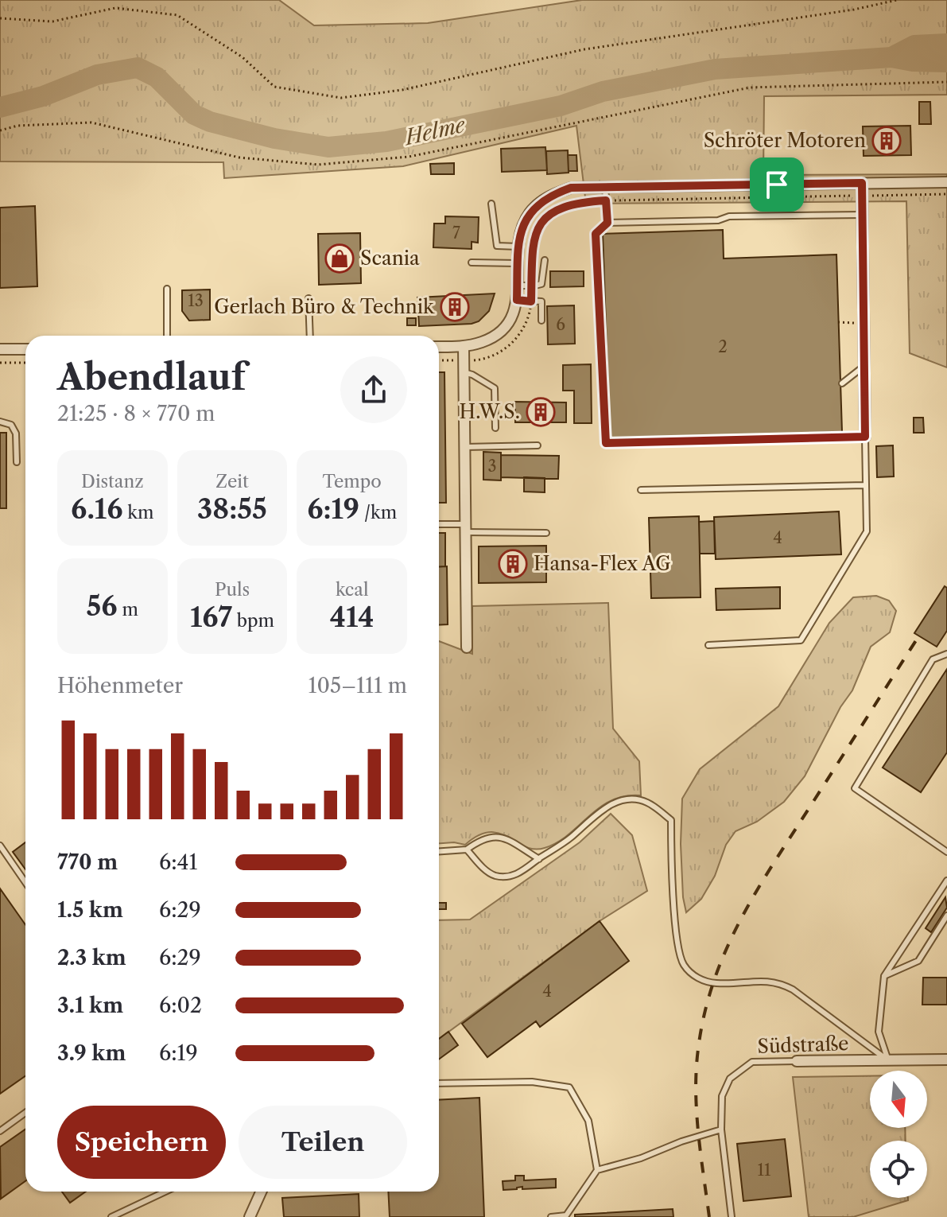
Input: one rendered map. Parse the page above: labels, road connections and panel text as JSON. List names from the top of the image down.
{
  "streets": {
    "street": ["Südstraße"]
  },
  "water": ["Helme"],
  "places": {
    "building": [
      "Schröter Motoren",
      "Gerlach Büro & Technik",
      "H.W.S.",
      "Hansa-Flex AG"
    ],
    "shop": ["Scania"]
  },
  "house_numbers": [
    "7",
    "13",
    "6",
    "2",
    "3",
    "4",
    "4",
    "11"
  ],
  "north": "bottom",
  "page": {
    "heading": ["Abendlauf", "21:25 · 8 × 770 m"],
    "stats": [
      ["Distanz", "6.16 km"],
      ["Zeit", "38:55"],
      ["Tempo", "6:19 /km"],
      ["56 m"],
      ["Puls", "167 bpm"],
      ["kcal", "414"]
    ],
    "chart": ["Höhenmeter", "105–111 m"],
    "list": [
      {
        "name": "770 m",
        "note": "6:41"
      },
      {
        "name": "1.5 km",
        "note": "6:29"
      },
      {
        "name": "2.3 km",
        "note": "6:29"
      },
      {
        "name": "3.1 km",
        "note": "6:02"
      },
      {
        "name": "3.9 km",
        "note": "6:19"
      }
    ],
    "buttons": ["Speichern", "Teilen"]
  }
}
